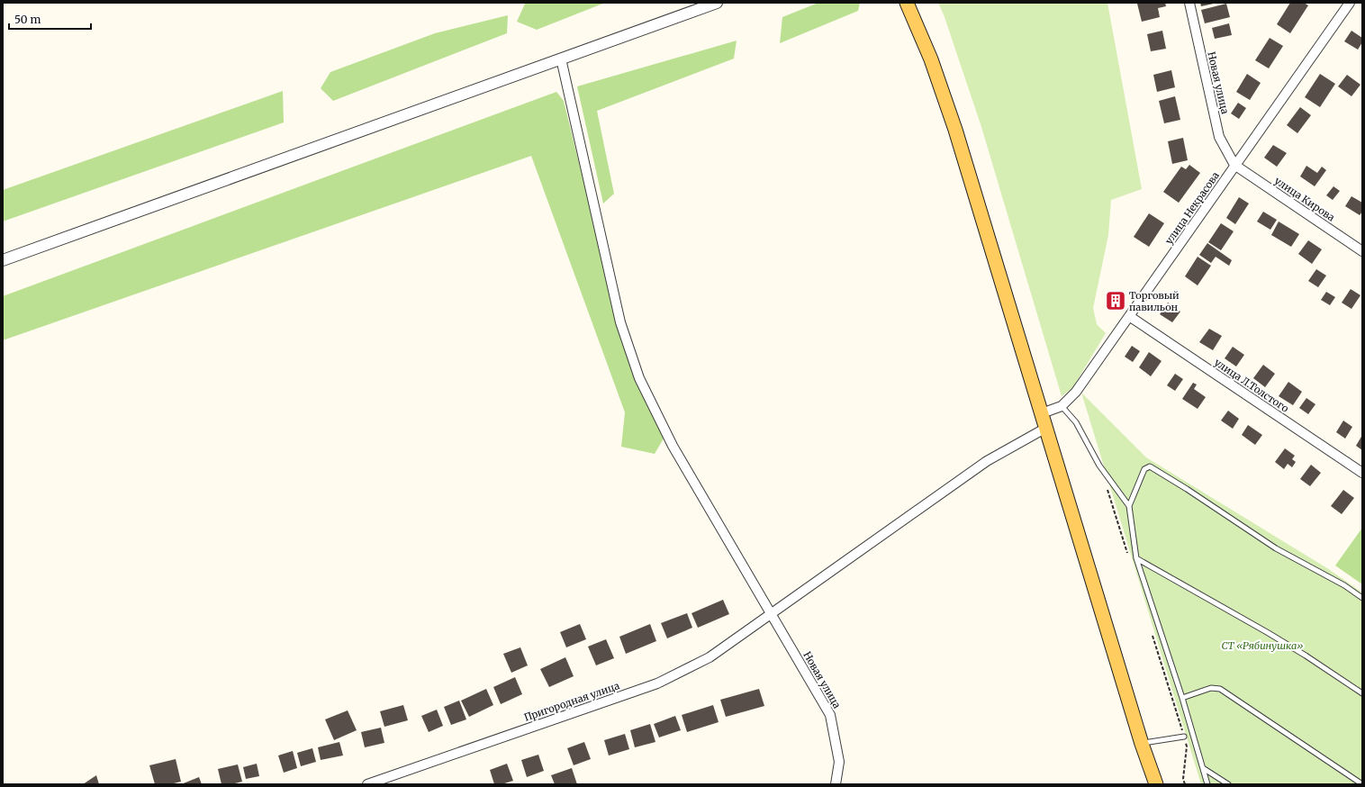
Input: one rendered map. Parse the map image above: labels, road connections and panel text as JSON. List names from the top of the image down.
{
  "streets": {
    "street": [
      "Новая улица",
      "улица Кирова",
      "улица Некрасова",
      "улица Л.Толстого",
      "Пригородная улица"
    ]
  },
  "crossings": [
    ["Новая улица", "улица Кирова"],
    ["Новая улица", "улица Некрасова"],
    ["Новая улица", "Пригородная улица"],
    ["улица Кирова", "улица Некрасова"],
    ["улица Некрасова", "улица Л.Толстого"]
  ],
  "parks": ["СТ «Рябинушка»"],
  "places": {
    "building": ["Торговый павильон"]
  },
  "scale_bar": "50 m"
}
